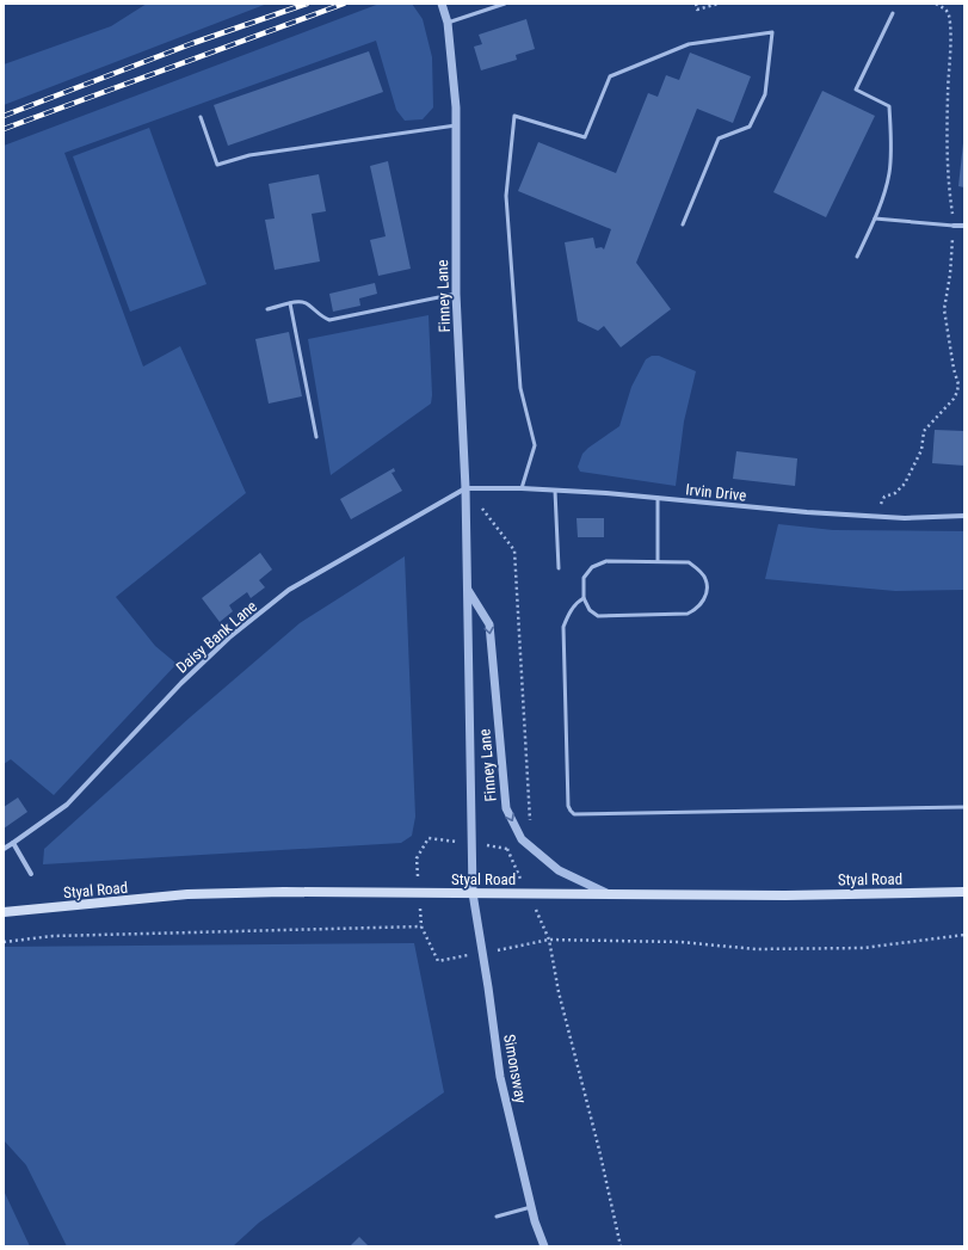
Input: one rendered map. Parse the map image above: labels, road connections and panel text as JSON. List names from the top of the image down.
{
  "streets": {
    "main road": ["Styal Road"],
    "street": [
      "Finney Lane",
      "Irvin Drive",
      "Daisy Bank Lane",
      "Simonsway"
    ]
  },
  "crossings": [
    ["Finney Lane", "Irvin Drive"],
    ["Finney Lane", "Daisy Bank Lane"],
    ["Finney Lane", "Styal Road"],
    ["Finney Lane", "Simonsway"],
    ["Irvin Drive", "Daisy Bank Lane"],
    ["Styal Road", "Simonsway"]
  ]
}
